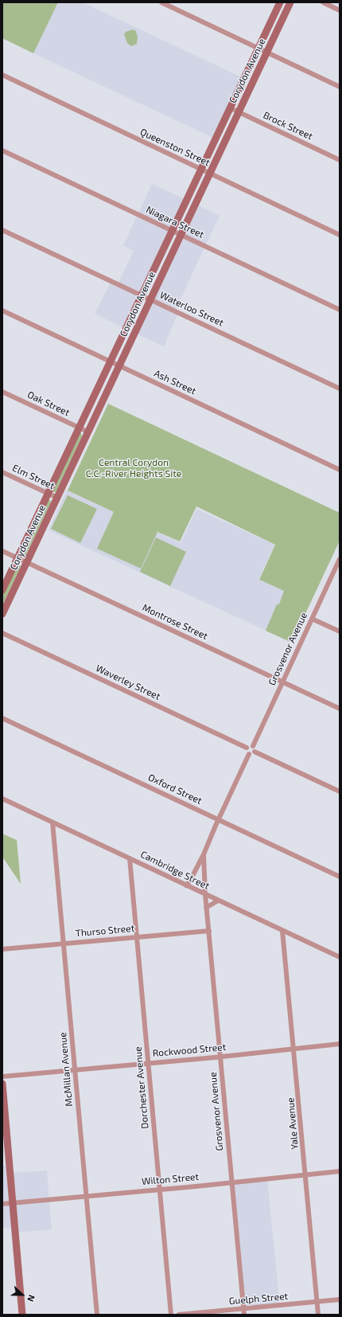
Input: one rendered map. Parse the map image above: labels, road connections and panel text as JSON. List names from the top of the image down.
{
  "streets": {
    "main road": ["Corydon Avenue"],
    "street": [
      "Brock Street",
      "Queenston Street",
      "Niagara Street",
      "Waterloo Street",
      "Ash Street",
      "Oak Street",
      "Elm Street",
      "Montrose Street",
      "Grosvenor Avenue",
      "Waverley Street",
      "Oxford Street",
      "Cambridge Street",
      "Thurso Street",
      "Rockwood Street",
      "McMillan Avenue",
      "Dorchester Avenue",
      "Yale Avenue",
      "Wilton Street",
      "Guelph Street"
    ]
  },
  "crossings": [
    ["Corydon Avenue", "Brock Street"],
    ["Corydon Avenue", "Queenston Street"],
    ["Corydon Avenue", "Niagara Street"],
    ["Corydon Avenue", "Waterloo Street"],
    ["Corydon Avenue", "Ash Street"],
    ["Corydon Avenue", "Oak Street"],
    ["Corydon Avenue", "Elm Street"],
    ["Corydon Avenue", "Montrose Street"],
    ["Montrose Street", "Grosvenor Avenue"],
    ["Grosvenor Avenue", "Waverley Street"],
    ["Grosvenor Avenue", "Oxford Street"],
    ["Grosvenor Avenue", "Cambridge Street"],
    ["Grosvenor Avenue", "Thurso Street"],
    ["Grosvenor Avenue", "Rockwood Street"],
    ["Grosvenor Avenue", "Wilton Street"],
    ["Grosvenor Avenue", "Guelph Street"],
    ["Cambridge Street", "McMillan Avenue"],
    ["Cambridge Street", "Dorchester Avenue"],
    ["Cambridge Street", "Yale Avenue"],
    ["Thurso Street", "McMillan Avenue"],
    ["Thurso Street", "Dorchester Avenue"],
    ["Rockwood Street", "McMillan Avenue"],
    ["Rockwood Street", "Dorchester Avenue"],
    ["Rockwood Street", "Yale Avenue"],
    ["McMillan Avenue", "Wilton Street"],
    ["Dorchester Avenue", "Wilton Street"],
    ["Yale Avenue", "Wilton Street"],
    ["Yale Avenue", "Guelph Street"]
  ],
  "parks": ["Central Corydon C.C.-River Heights Site"],
  "north": "right"
}
